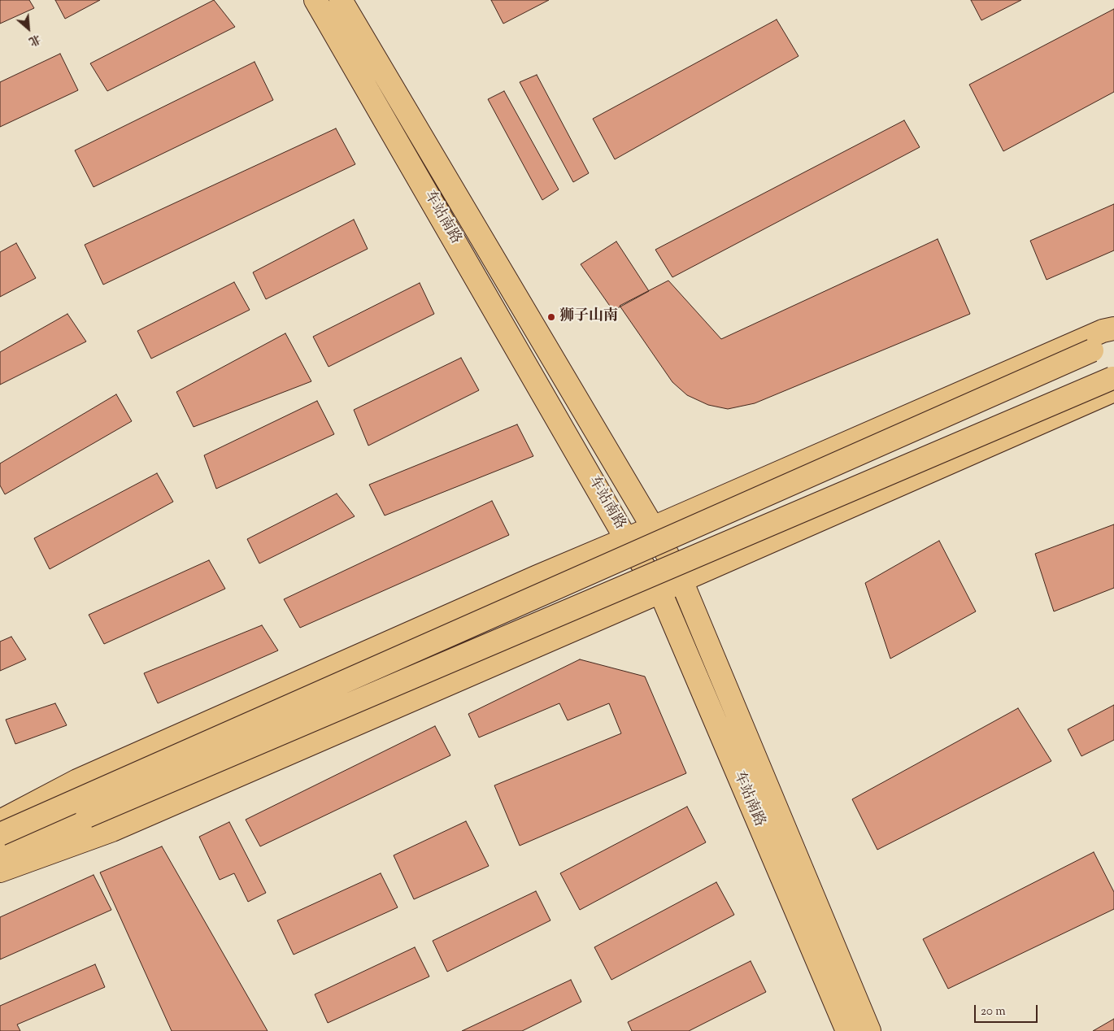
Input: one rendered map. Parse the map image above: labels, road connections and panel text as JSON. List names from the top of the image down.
{
  "streets": {
    "main road": ["车站南路"]
  },
  "places": ["狮子山南"],
  "scale_bar": "20 m",
  "north": "bottom right"
}
